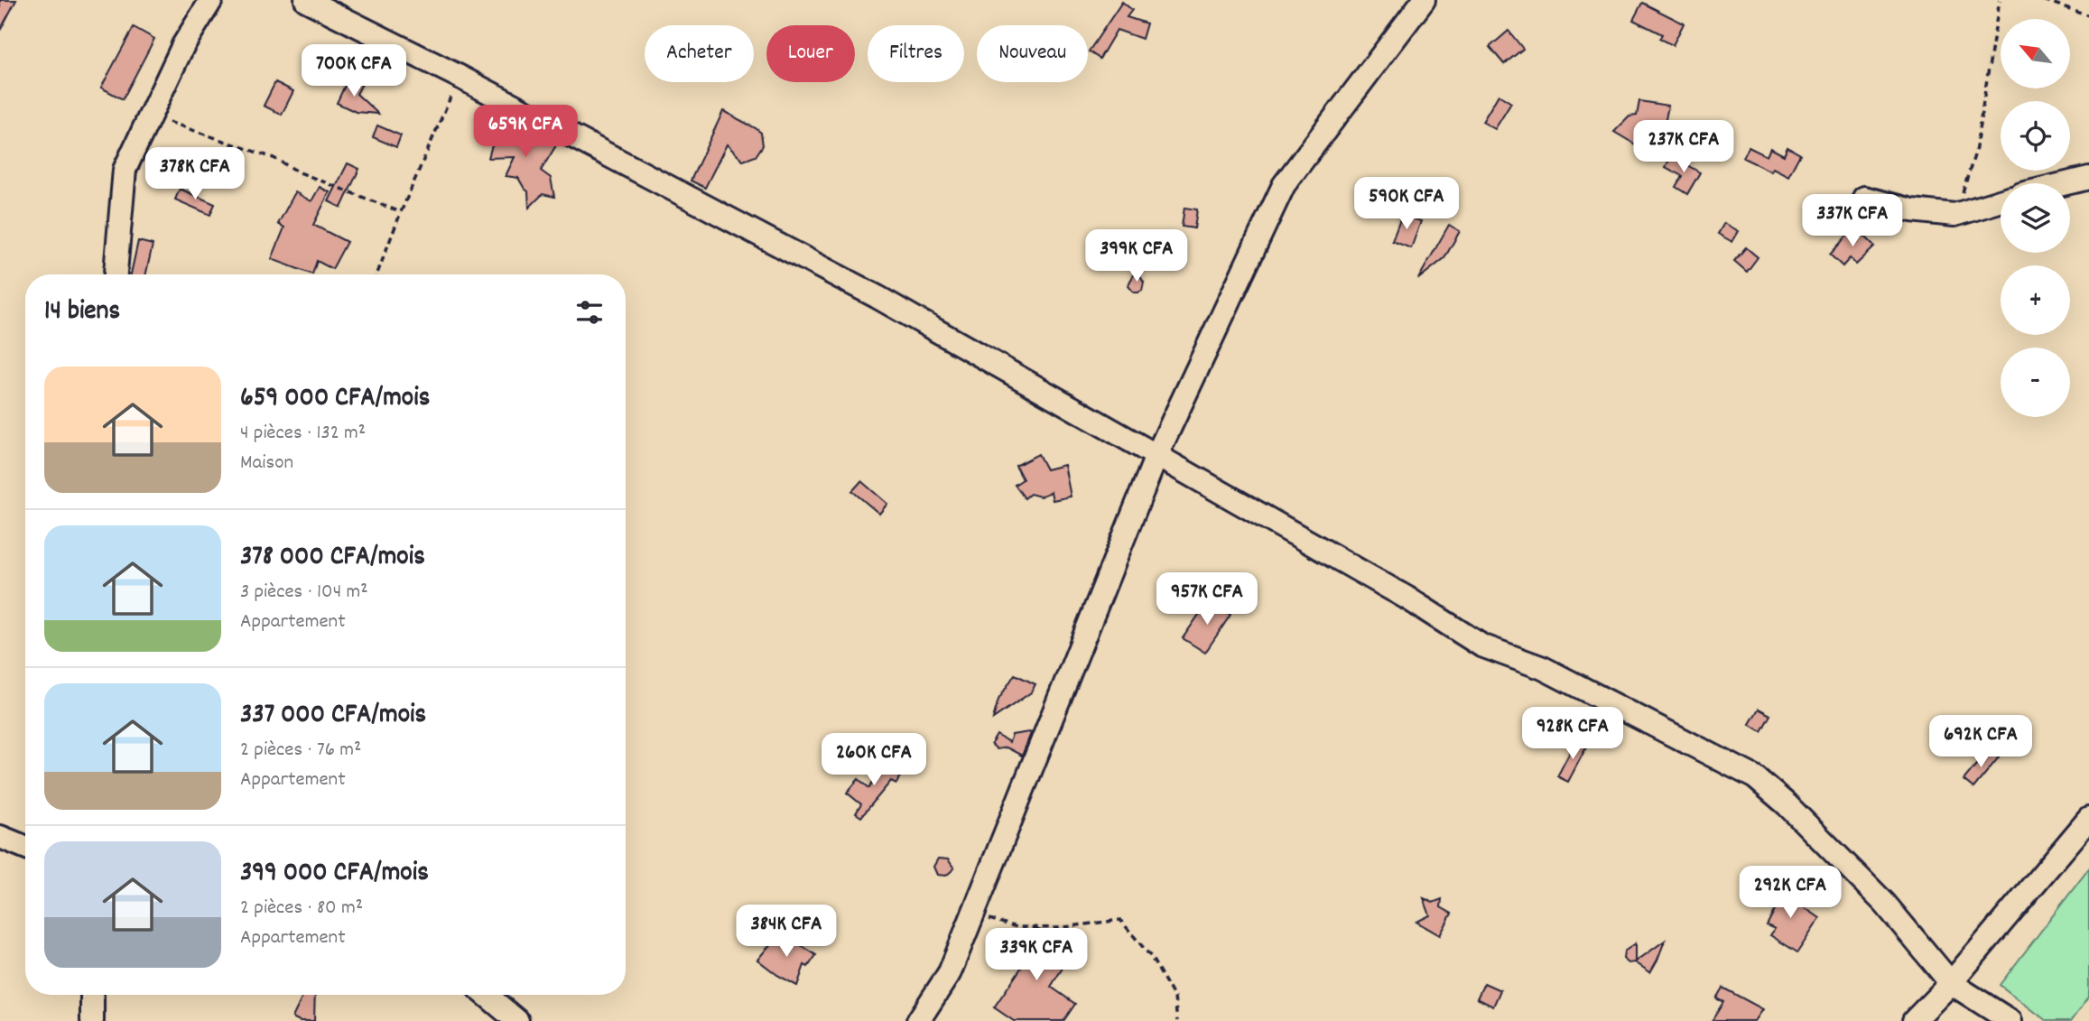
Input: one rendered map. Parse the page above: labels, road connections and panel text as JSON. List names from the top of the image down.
{
  "north": "top left",
  "page": {
    "map_buttons": ["+", "−"],
    "chip": [
      "Acheter",
      "Louer",
      "Filtres",
      "Nouveau"
    ],
    "price": [
      "700K CFA",
      "659K CFA",
      "237K CFA",
      "378K CFA",
      "590K CFA",
      "337K CFA",
      "399K CFA",
      "957K CFA",
      "928K CFA",
      "692K CFA",
      "260K CFA",
      "292K CFA",
      "384K CFA",
      "339K CFA"
    ],
    "heading": "14 biens",
    "list": [
      {
        "name": "659 000 CFA/mois",
        "note": "4 pièces · 132 m² · Maison"
      },
      {
        "name": "378 000 CFA/mois",
        "note": "3 pièces · 104 m² · Appartement"
      },
      {
        "name": "337 000 CFA/mois",
        "note": "2 pièces · 76 m² · Appartement"
      },
      {
        "name": "399 000 CFA/mois",
        "note": "2 pièces · 80 m² · Appartement"
      }
    ]
  }
}
